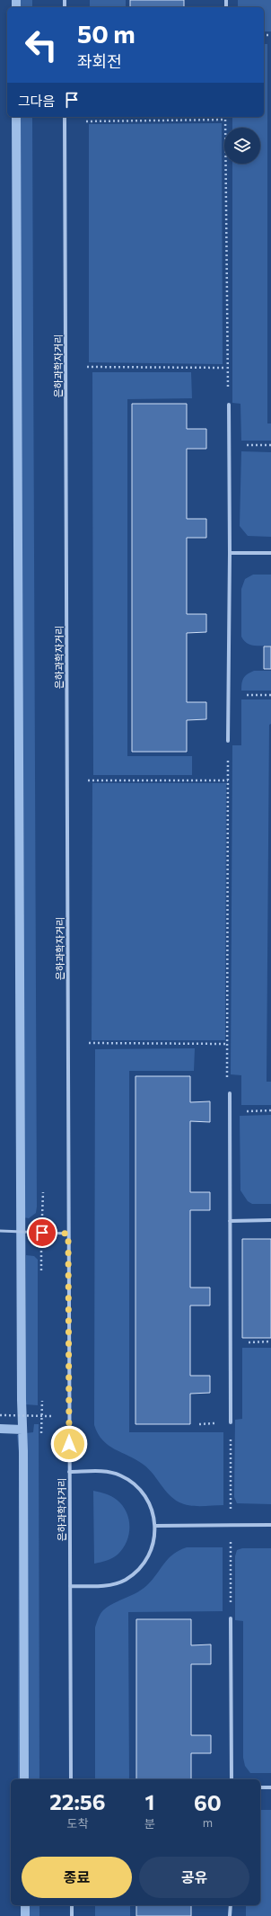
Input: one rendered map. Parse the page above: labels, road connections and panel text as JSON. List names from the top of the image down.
{
  "streets": {
    "street": ["은하과학자거리"]
  },
  "page": {
    "turn": ["50 m", "좌회전"],
    "then": "그다음",
    "eta": [
      "22:56",
      "도착",
      "1",
      "분",
      "60",
      "m"
    ],
    "buttons": ["종료", "공유"]
  }
}
